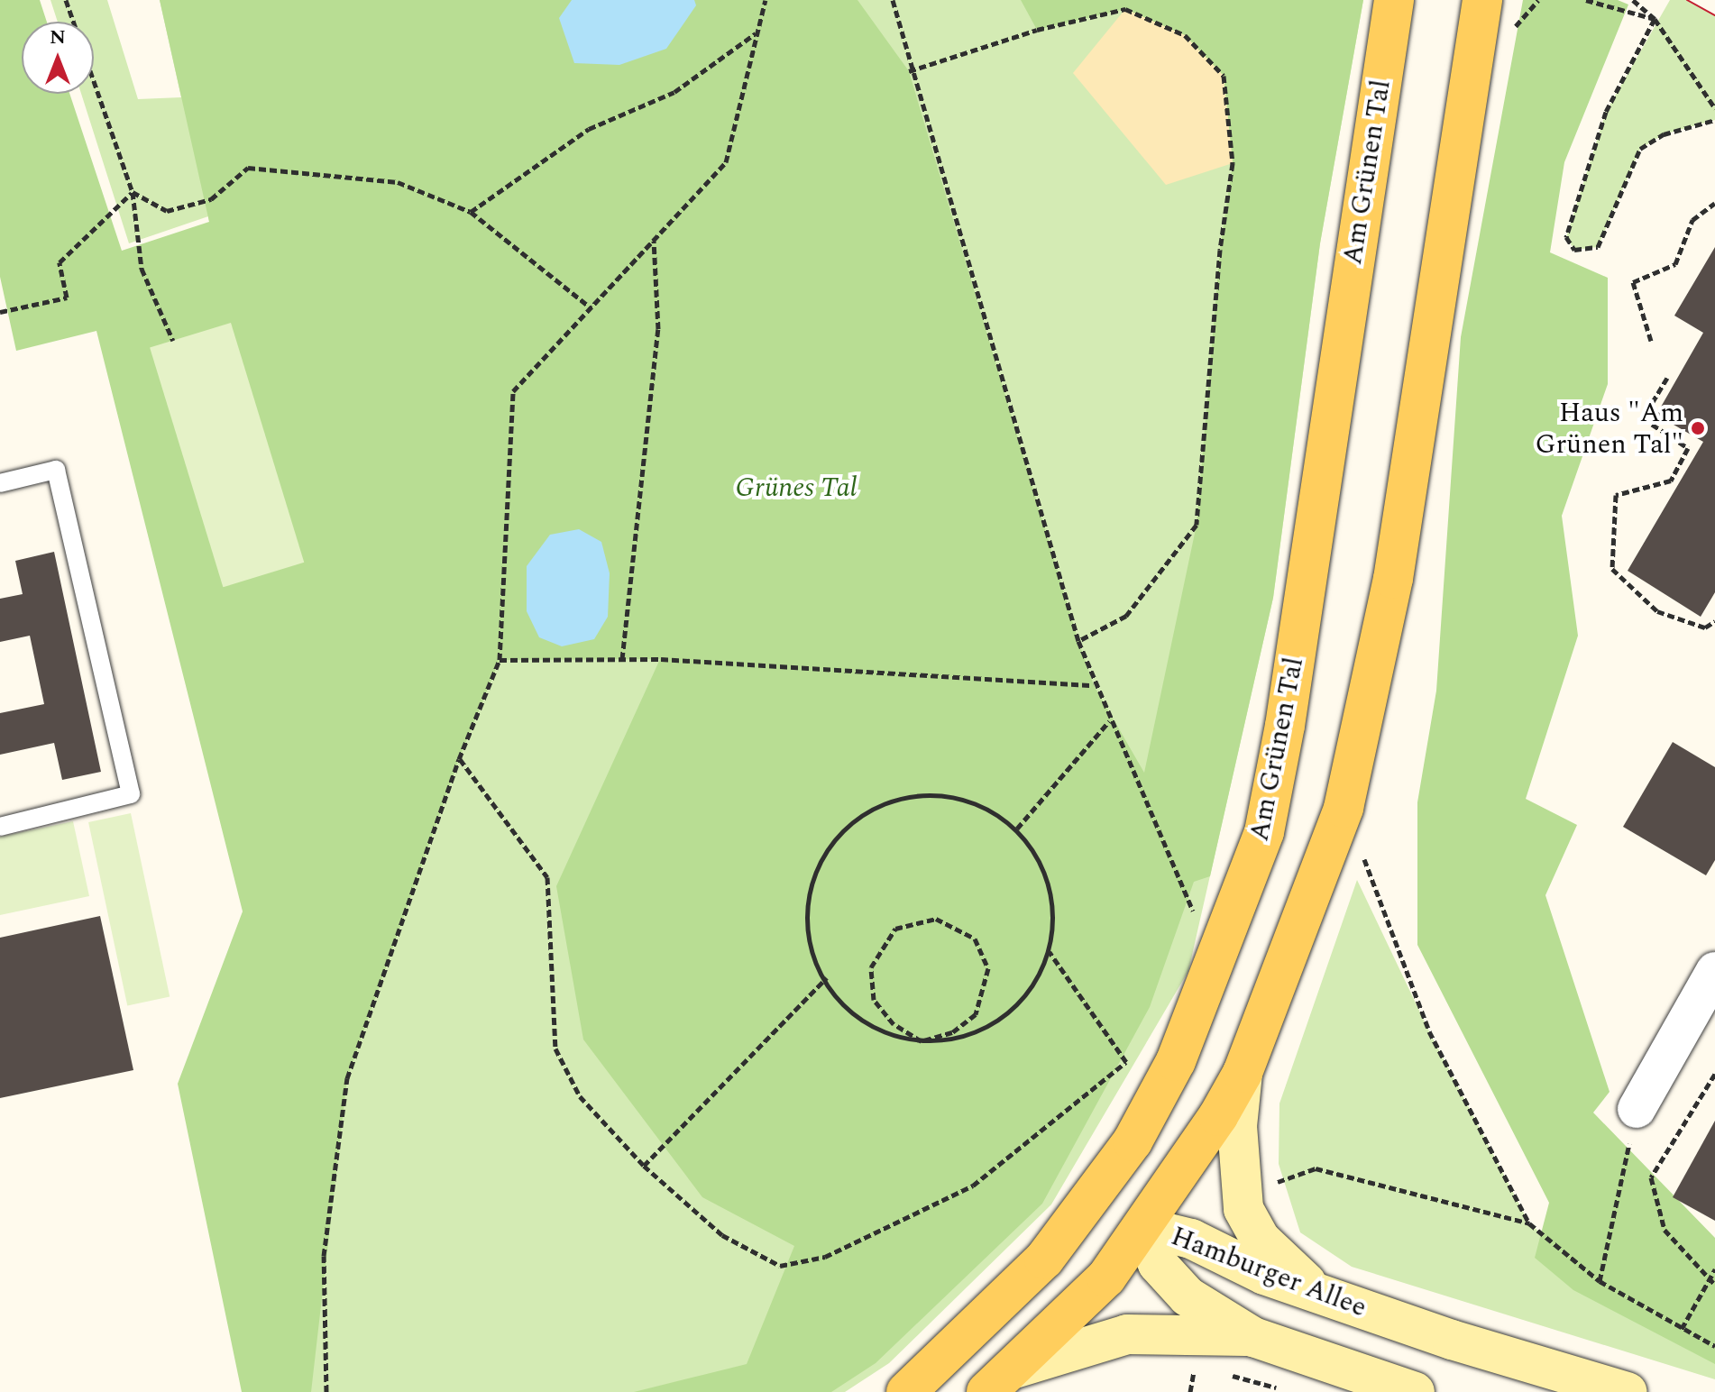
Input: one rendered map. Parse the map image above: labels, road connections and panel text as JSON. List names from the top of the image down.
{
  "streets": {
    "main road": ["Am Grünen Tal"],
    "street": ["Hamburger Allee"]
  },
  "parks": ["Grünes Tal"],
  "places": ["Haus \"Am Grünen Tal\""],
  "north": "top"
}
